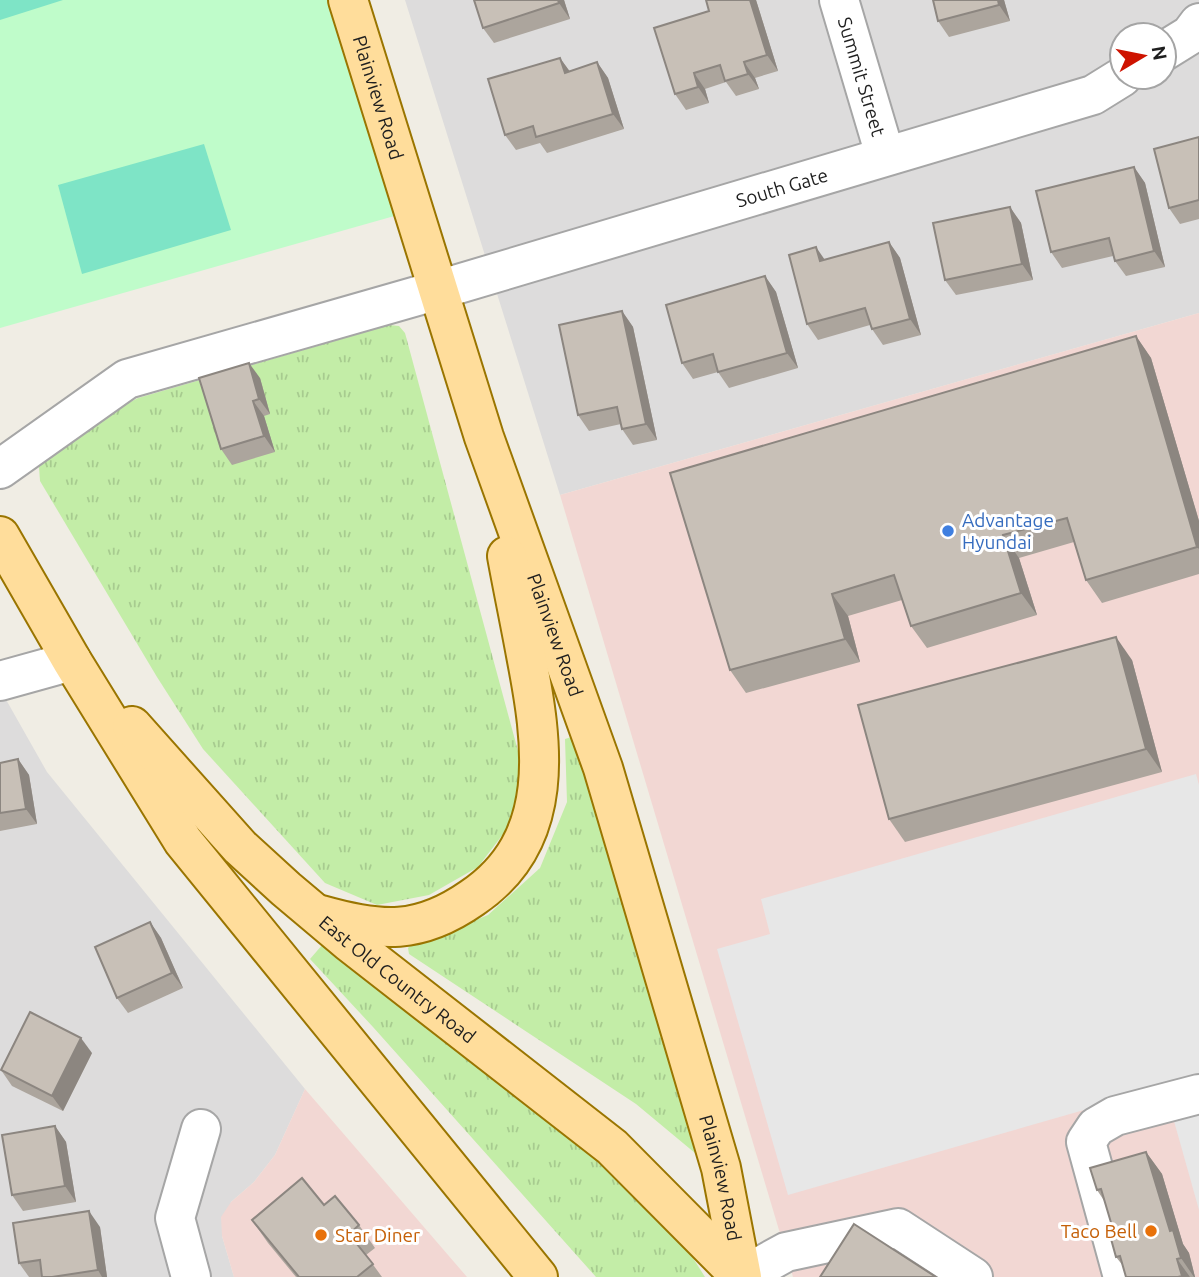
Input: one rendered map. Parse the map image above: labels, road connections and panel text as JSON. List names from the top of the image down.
{
  "streets": {
    "main road": ["Plainview Road", "East Old Country Road"],
    "street": ["Summit Street", "South Gate"]
  },
  "crossings": [
    ["Summit Street", "South Gate"],
    ["Plainview Road", "South Gate"],
    ["Plainview Road", "East Old Country Road"]
  ],
  "places": ["Advantage Hyundai", "Taco Bell", "Star Diner"],
  "north": "right"
}
